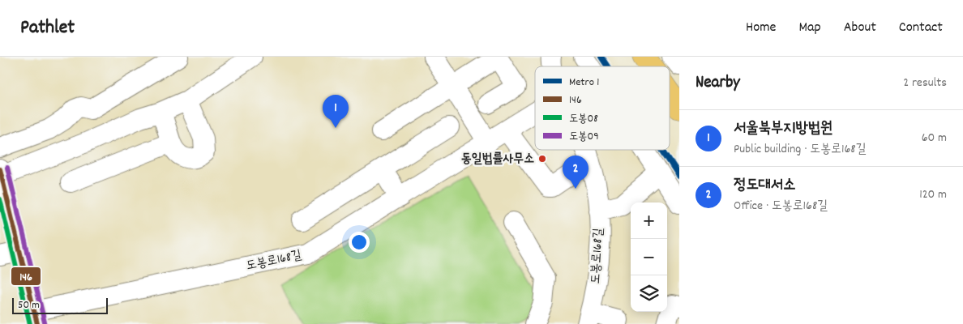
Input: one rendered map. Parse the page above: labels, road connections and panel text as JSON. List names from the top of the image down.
{
  "streets": {
    "street": ["도봉로168길"]
  },
  "places": ["동일법률사무소"],
  "lines": [
    "metro line 1",
    "transit line 도봉09",
    "transit line 146",
    "transit line 도봉08"
  ],
  "legend": [
    "Metro 1",
    "146",
    "도봉08",
    "도봉09"
  ],
  "scale_bar": "50 m",
  "page": {
    "header": "Pathlet",
    "nav": [
      "Home",
      "Map",
      "About",
      "Contact"
    ],
    "heading": ["Nearby", "2 results"],
    "pins": ["1", "2"],
    "list": [
      {
        "mark": "1",
        "name": "서울북부지방법원",
        "note": "Public building · 도봉로168길",
        "value": "60 m"
      },
      {
        "mark": "2",
        "name": "정도대서소",
        "note": "Office · 도봉로168길",
        "value": "120 m"
      }
    ],
    "map_buttons": ["+", "−"],
    "scale": "50 m"
  }
}
